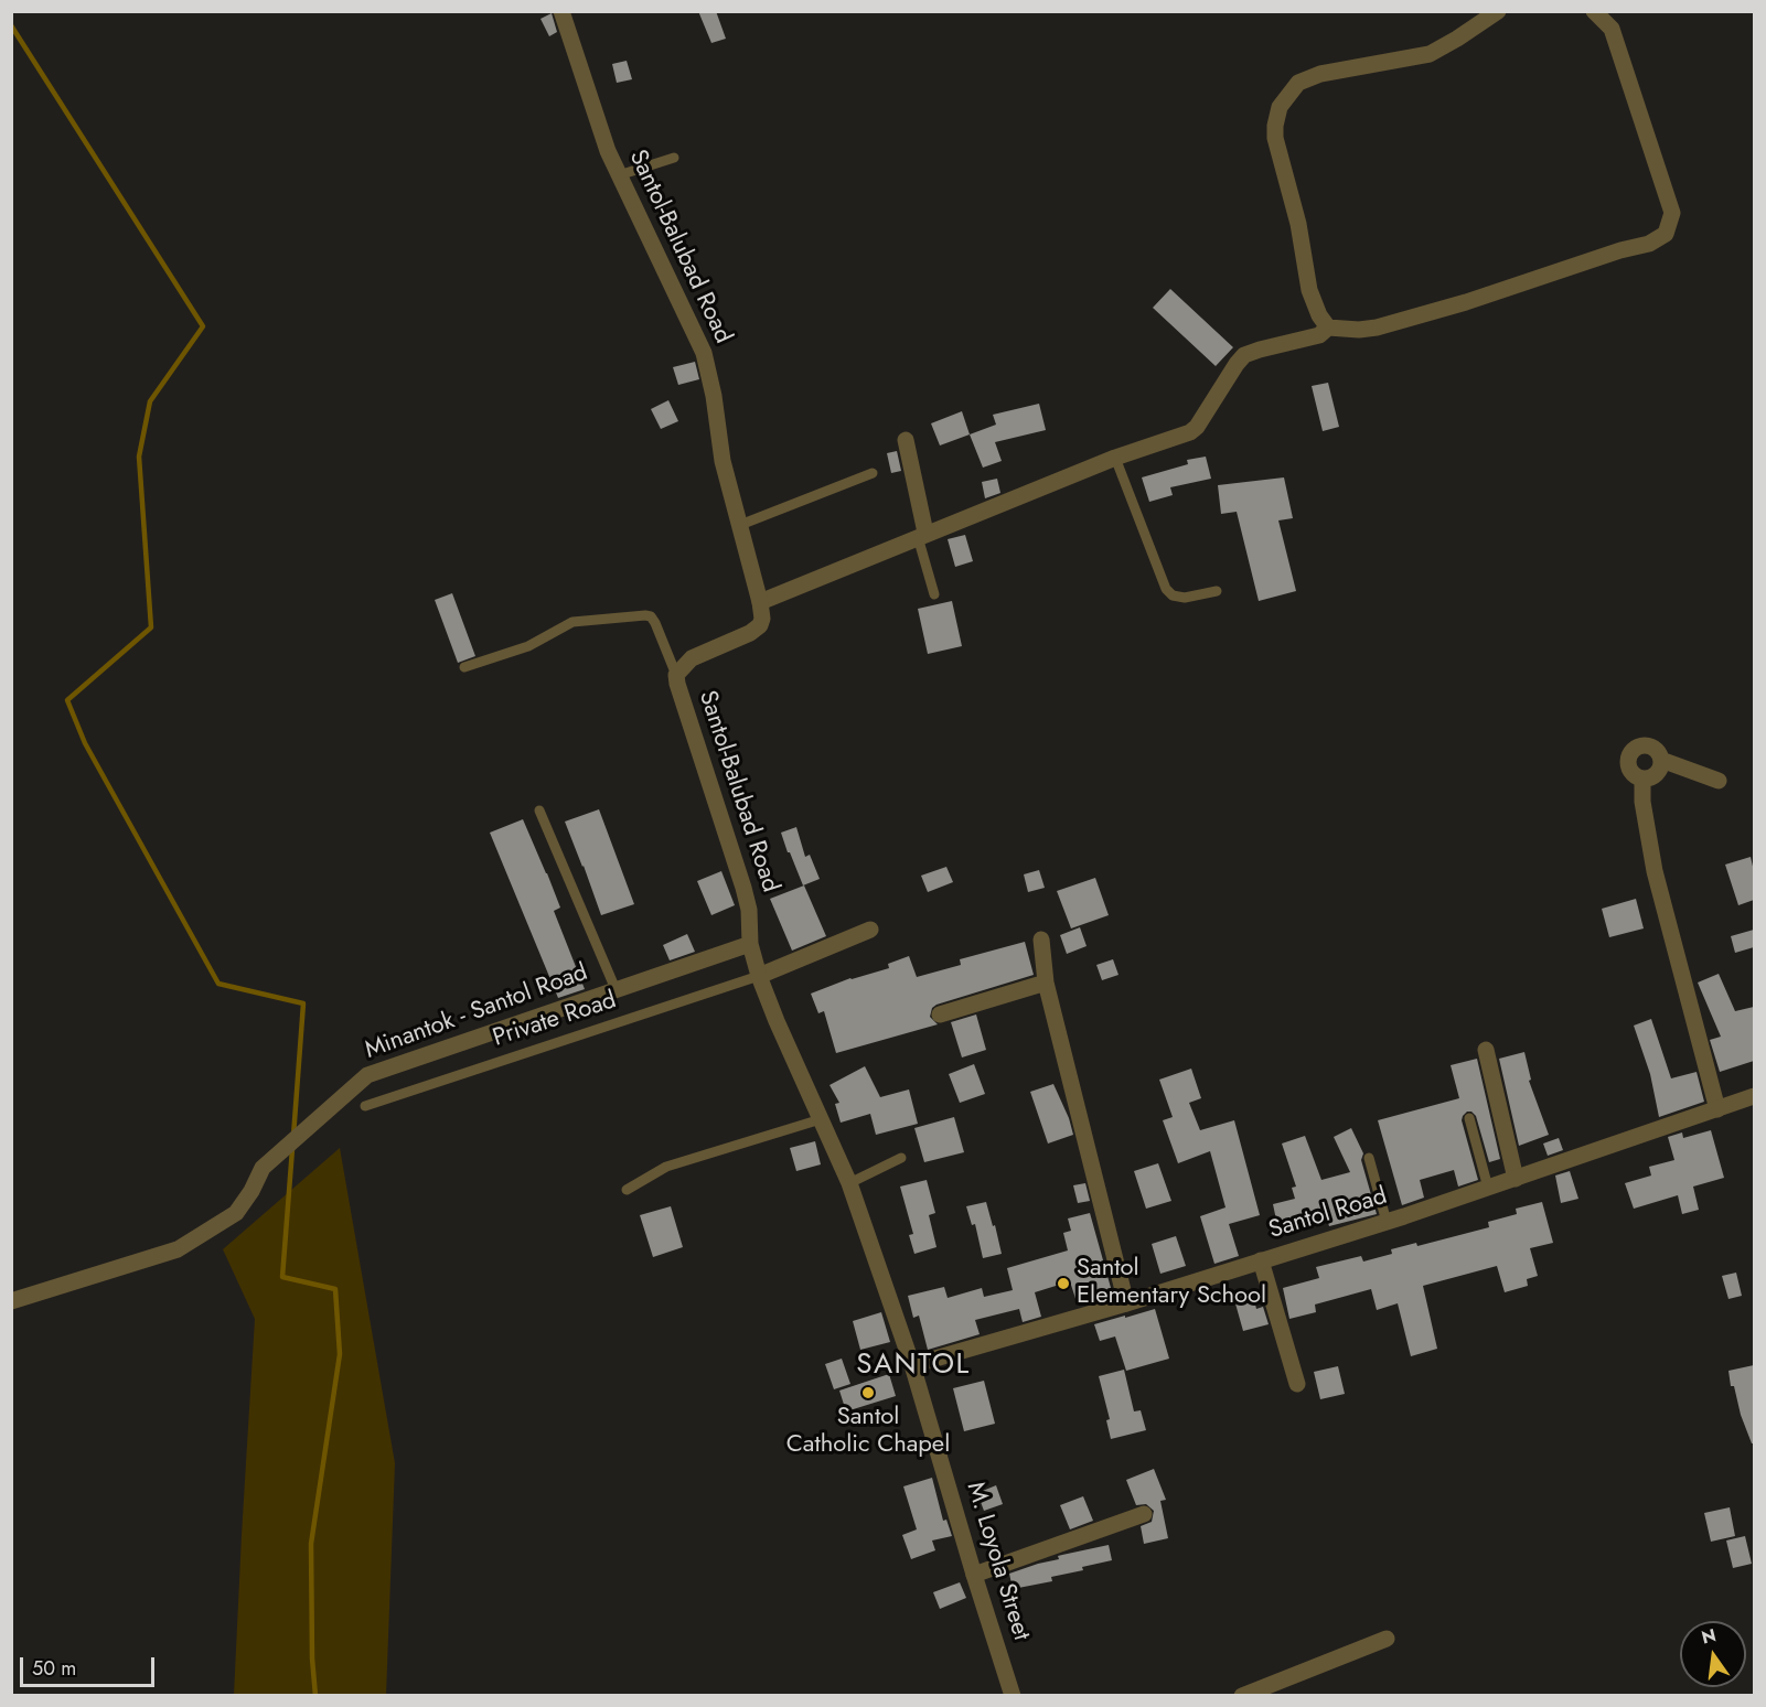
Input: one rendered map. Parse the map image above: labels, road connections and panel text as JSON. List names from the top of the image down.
{
  "streets": {
    "street": [
      "Santol-Balubad Road",
      "Minantok - Santol Road",
      "Santol Road",
      "M. Loyola Street"
    ],
    "lane": ["Private Road"]
  },
  "crossings": [
    ["Santol-Balubad Road", "Minantok - Santol Road"],
    ["Santol-Balubad Road", "Private Road"],
    ["Santol-Balubad Road", "Santol Road"],
    ["Santol-Balubad Road", "M. Loyola Street"],
    ["Santol Road", "M. Loyola Street"]
  ],
  "districts": ["SANTOL"],
  "places": ["Santol Elementary School", "Santol Catholic Chapel"],
  "scale_bar": "50 m",
  "north": "top"
}
